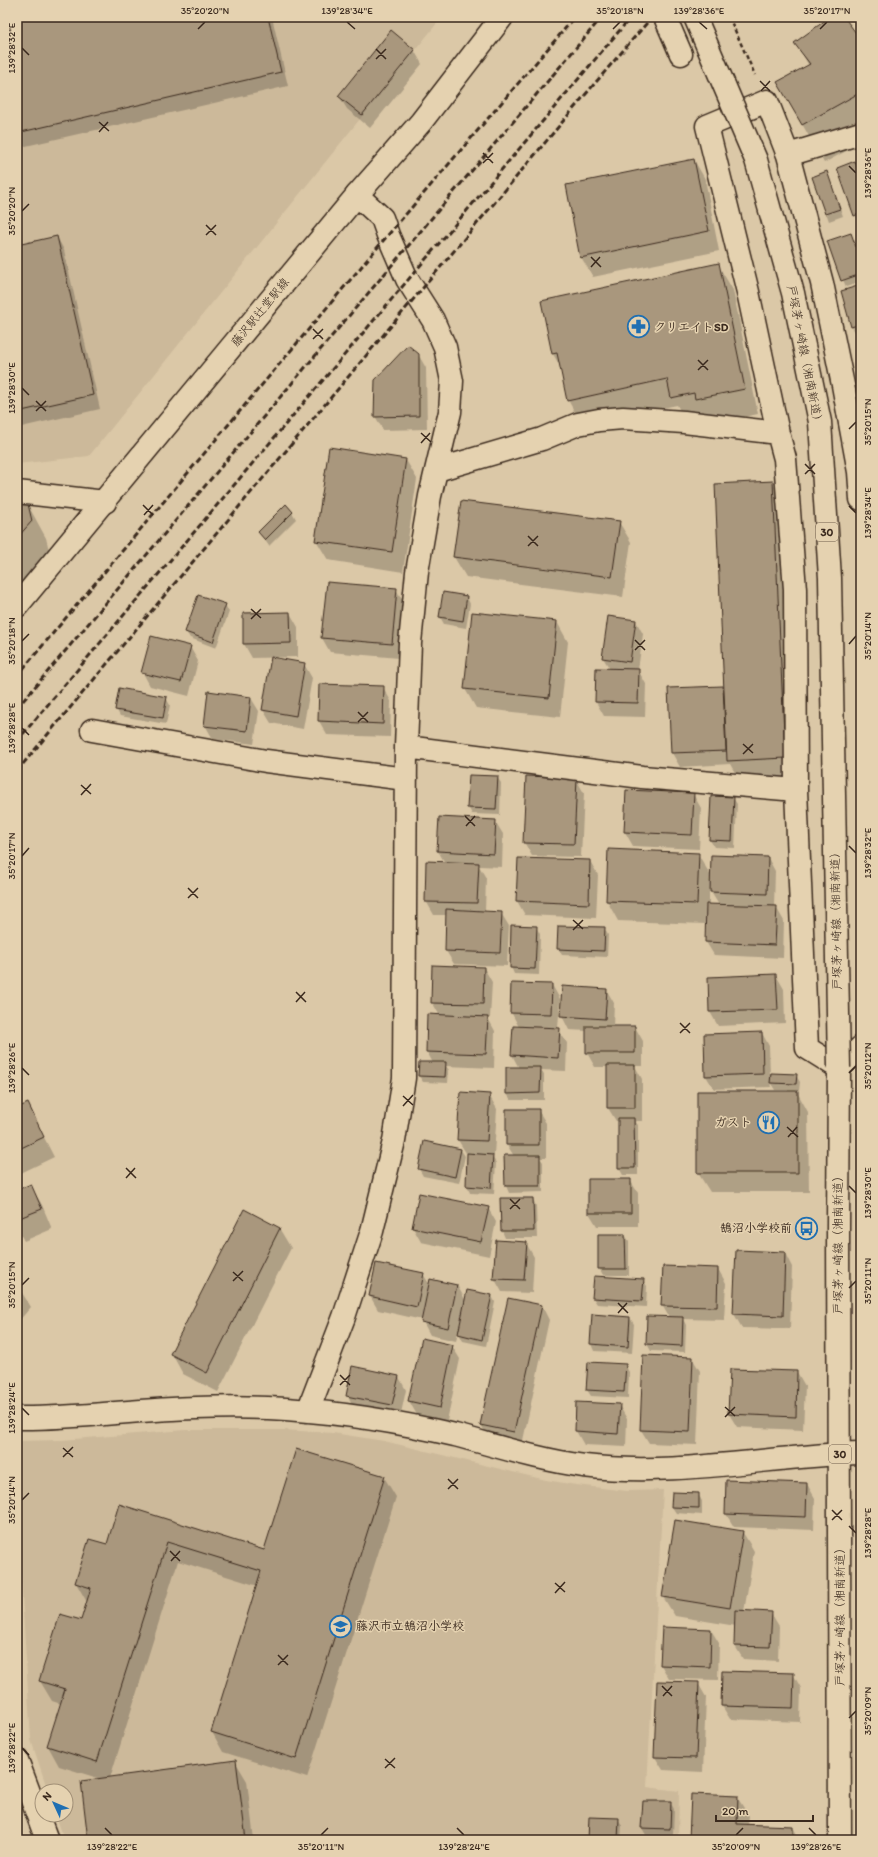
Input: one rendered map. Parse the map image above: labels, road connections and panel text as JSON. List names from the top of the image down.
{
  "streets": {
    "street": ["藤沢駅辻堂駅線", "戸塚茅ヶ崎線（湘南新道）", "30"]
  },
  "places": {
    "pharmacy": ["クリエイトSD"],
    "restaurant": ["ガスト"],
    "bus stop": ["鵠沼小学校前"],
    "school or university": ["藤沢市立鵠沼小学校"]
  },
  "scale_bar": "20 m",
  "north": "top left",
  "coordinates": [
    "35°20'20\"N",
    "139°28'34\"E",
    "35°20'18\"N",
    "139°28'36\"E",
    "35°20'17\"N",
    "139°28'32\"E",
    "139°28'30\"E",
    "35°20'15\"N",
    "35°20'14\"N",
    "139°28'28\"E",
    "35°20'12\"N",
    "139°28'26\"E",
    "35°20'11\"N",
    "139°28'24\"E",
    "35°20'09\"N",
    "139°28'22\"E"
  ]
}
